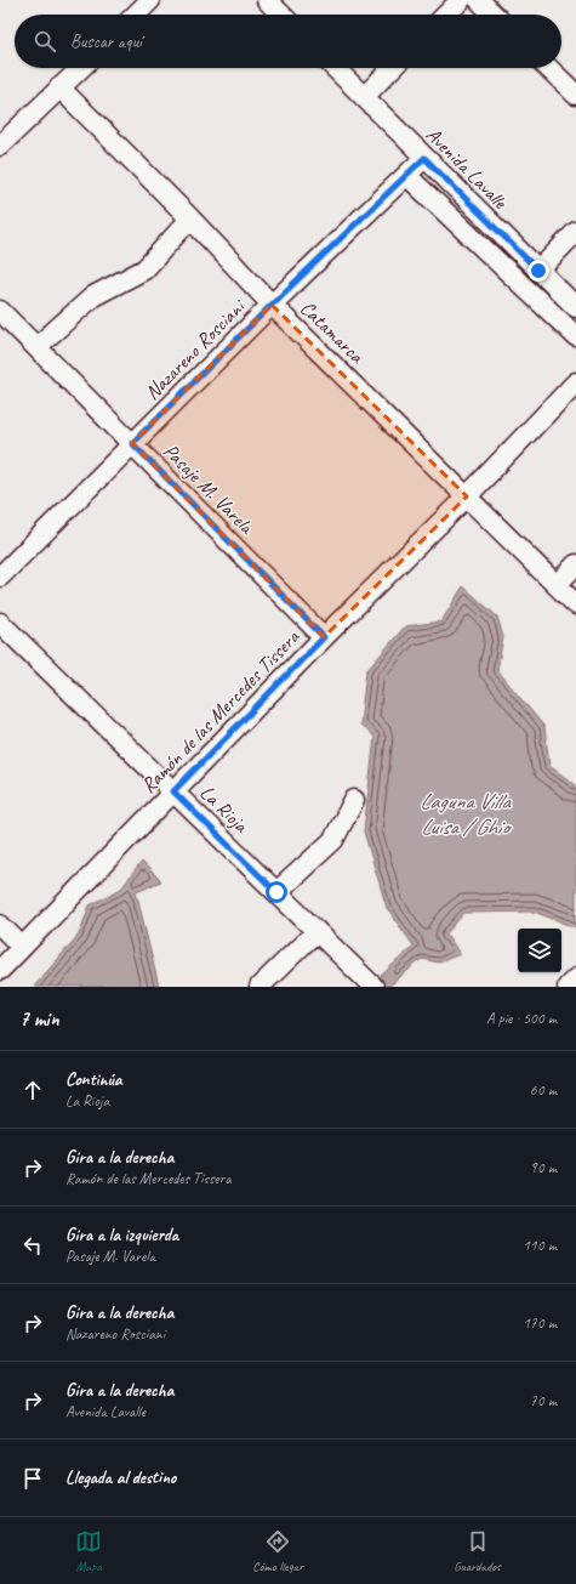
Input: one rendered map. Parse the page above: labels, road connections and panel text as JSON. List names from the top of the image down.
{
  "streets": {
    "street": [
      "Avenida Lavalle",
      "Catamarca",
      "Nazareno Rosciani",
      "Pasaje M. Varela",
      "Ramón de las Mercedes Tissera",
      "La Rioja"
    ]
  },
  "crossings": [
    ["Avenida Lavalle", "Nazareno Rosciani"],
    ["Catamarca", "Nazareno Rosciani"],
    ["Catamarca", "Ramón de las Mercedes Tissera"],
    ["Nazareno Rosciani", "Pasaje M. Varela"],
    ["Pasaje M. Varela", "Ramón de las Mercedes Tissera"],
    ["Ramón de las Mercedes Tissera", "La Rioja"]
  ],
  "water": ["Laguna Villa Luisa / Ghio"],
  "page": {
    "search": "Buscar aquí",
    "heading": ["7 min", "A pie · 500 m"],
    "list": [
      ["Continúa", "La Rioja", "60 m"],
      ["Gira a la derecha", "Ramón de las Mercedes Tissera", "90 m"],
      ["Gira a la izquierda", "Pasaje M. Varela", "110 m"],
      ["Gira a la derecha", "Nazareno Rosciani", "170 m"],
      ["Gira a la derecha", "Avenida Lavalle", "70 m"],
      "Llegada al destino"
    ],
    "nav": ["Mapa", "Cómo llegar", "Guardados"]
  }
}
